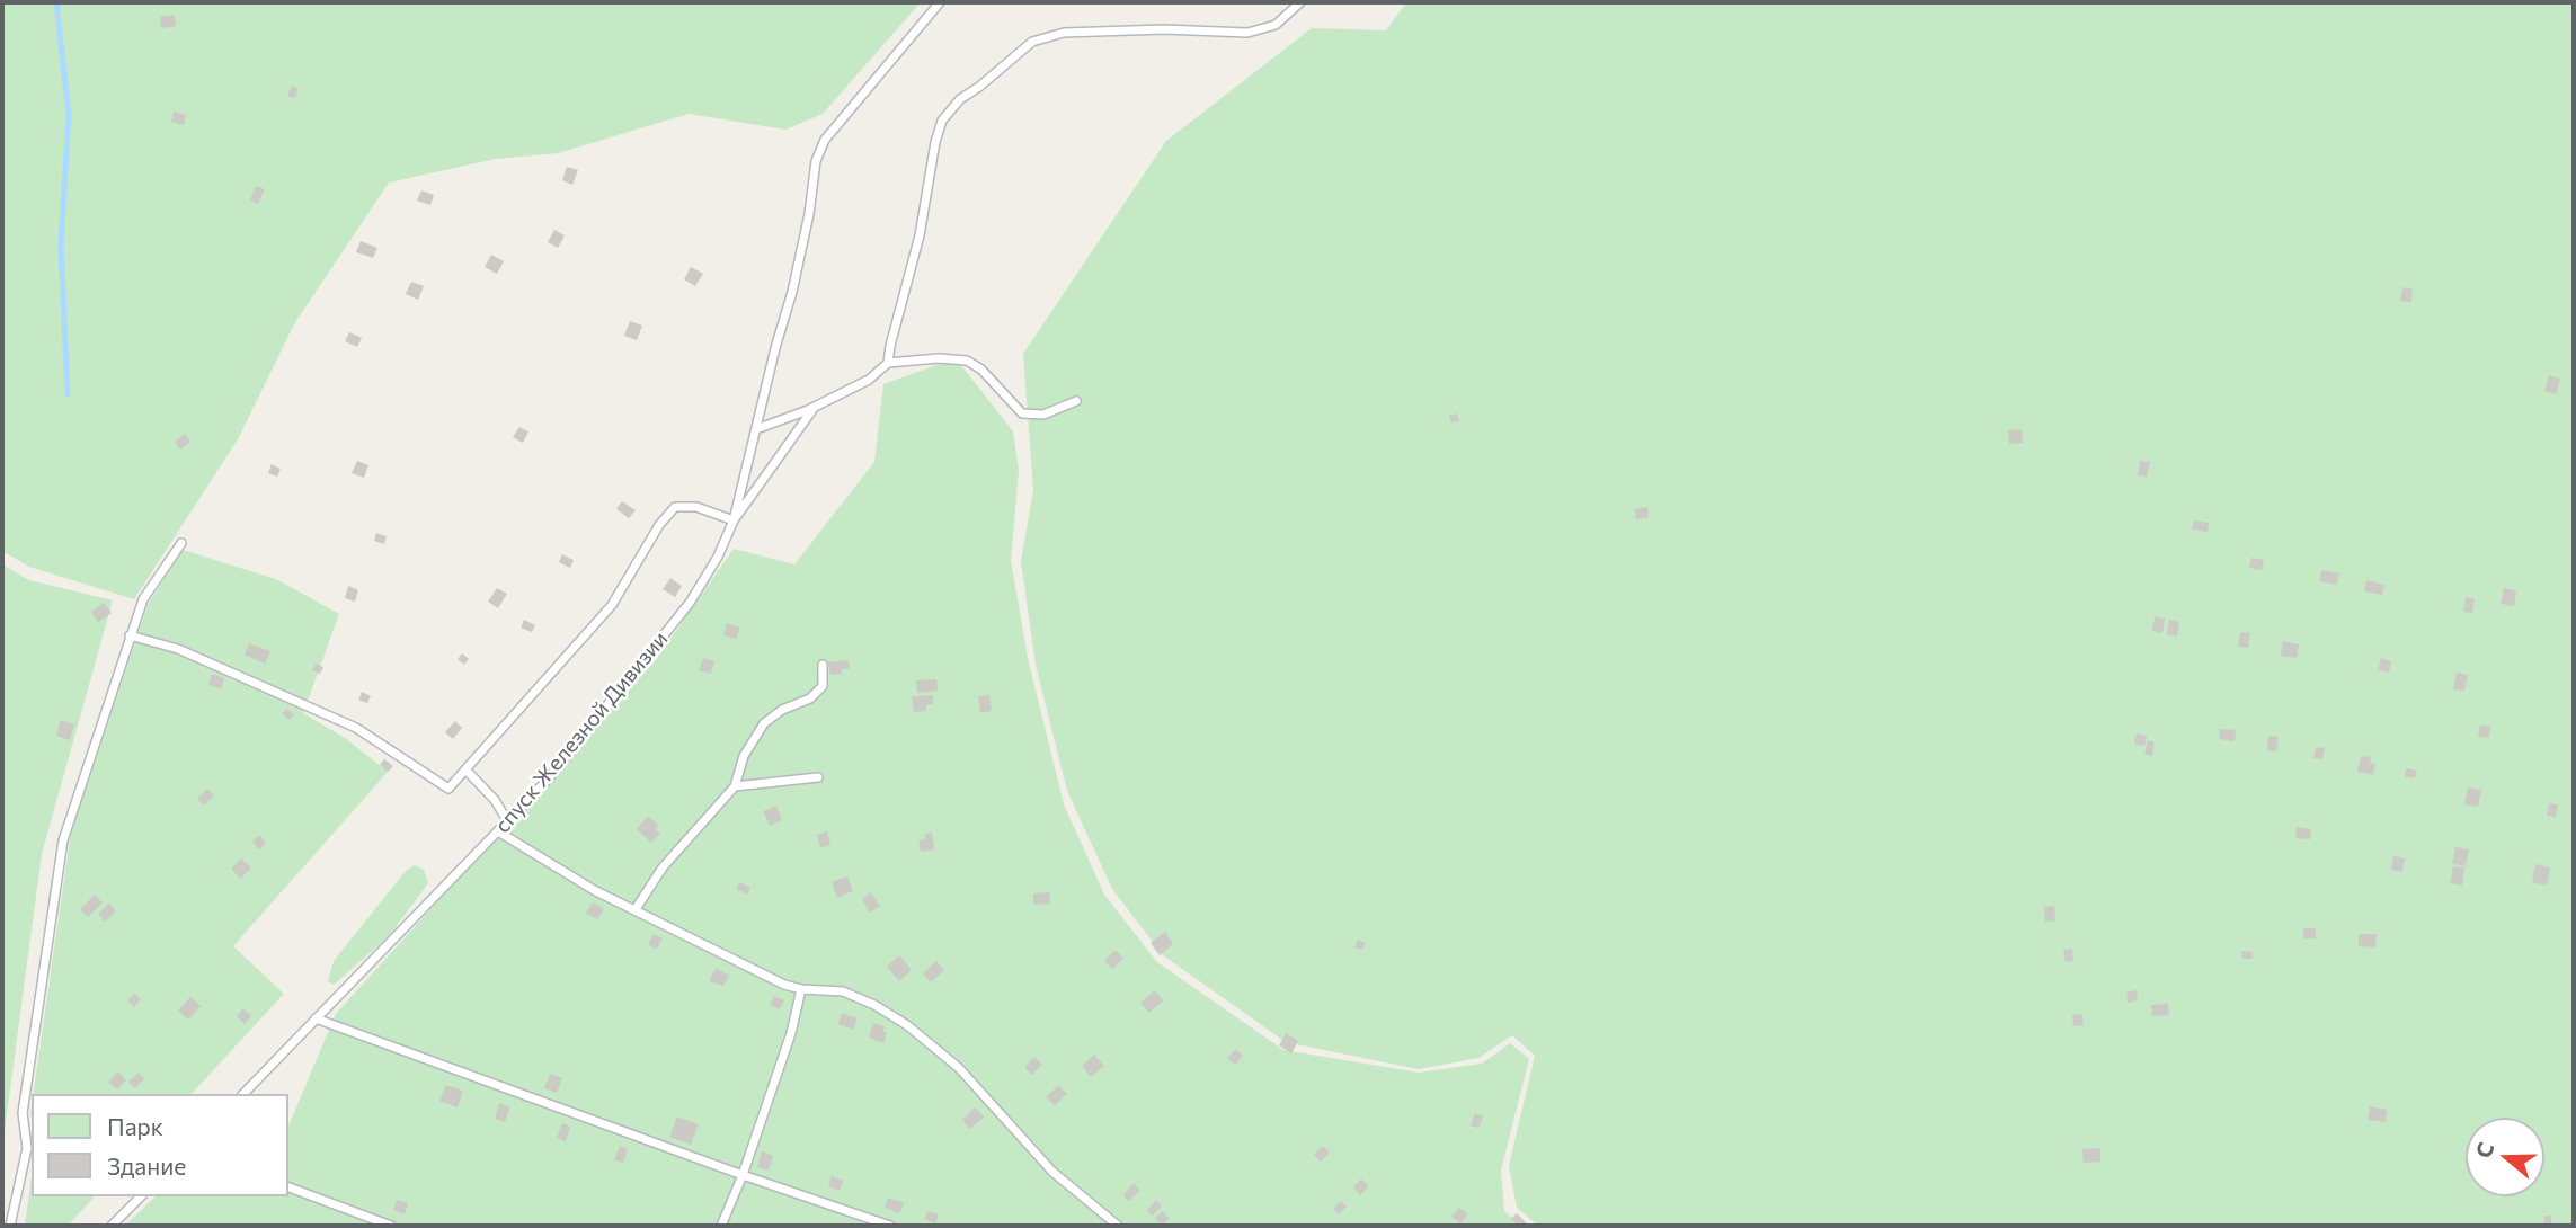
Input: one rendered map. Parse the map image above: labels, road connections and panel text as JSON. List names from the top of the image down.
{
  "streets": {
    "lane": ["спуск Железной Дивизии"]
  },
  "legend": ["Парк", "Здание"],
  "north": "left"
}
